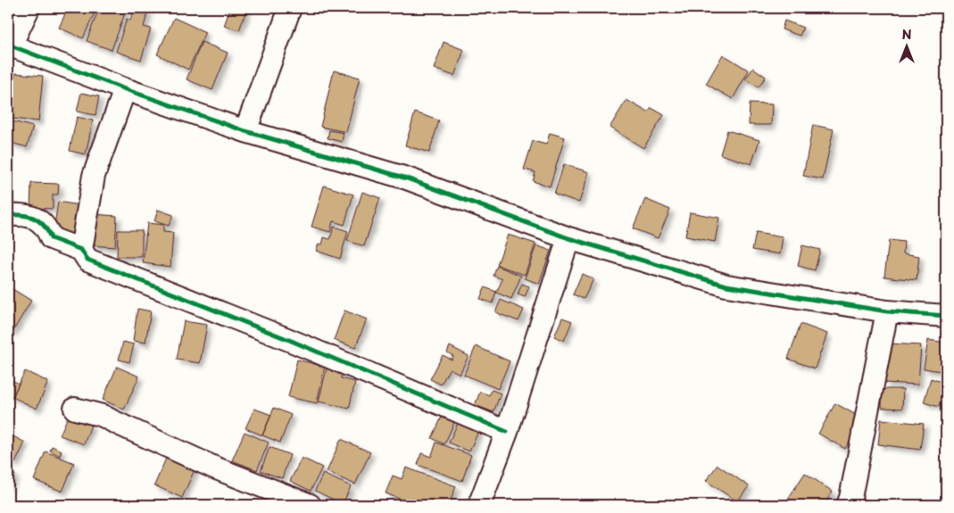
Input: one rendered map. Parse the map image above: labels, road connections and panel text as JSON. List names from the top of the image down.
{
  "north": "top"
}
